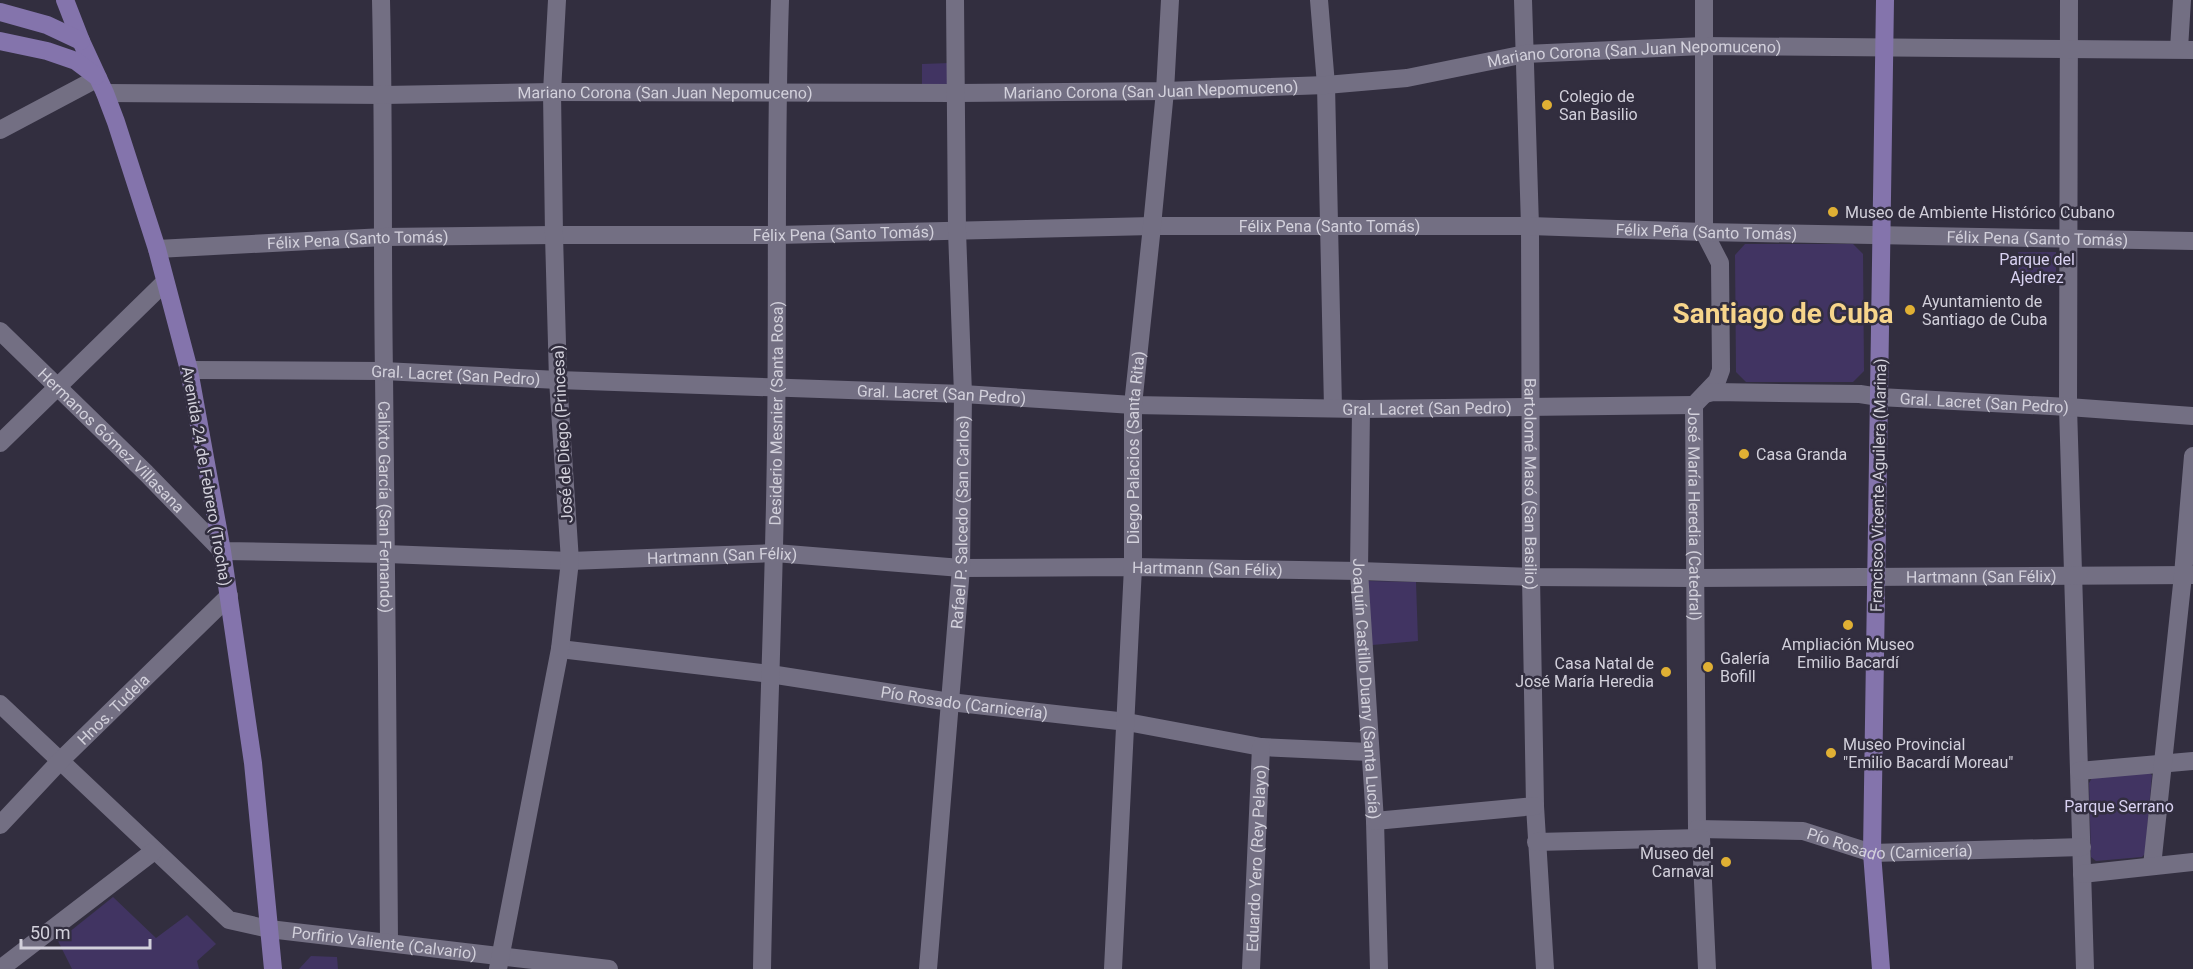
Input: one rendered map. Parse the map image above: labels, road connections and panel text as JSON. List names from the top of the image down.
{
  "streets": {
    "main road": ["Avenida 24 de Febrero (Trocha)", "Francisco Vicente Aguilera (Marina)"],
    "street": [
      "Mariano Corona (San Juan Nepomuceno)",
      "Félix Pena (Santo Tomás)",
      "Félix Peña (Santo Tomás)",
      "Gral. Lacret (San Pedro)",
      "Desiderio Mesnier (Santa Rosa)",
      "José de Diego (Princesa)",
      "Hermanos Gómez Villasana",
      "Diego Palacios (Santa Rita)",
      "Bartolomé Masó (San Basilio)",
      "Calixto García (San Fernando)",
      "José María Heredia (Catedral)",
      "Rafael P. Salcedo (San Carlos)",
      "Hartmann (San Félix)",
      "Joaquín Castillo Duany (Santa Lucía)",
      "Pío Rosado (Carnicería)",
      "Hnos. Tudela",
      "Eduardo Yero (Rey Pelayo)",
      "Porfirio Valiente (Calvario)"
    ]
  },
  "crossings": [
    ["Mariano Corona (San Juan Nepomuceno)", "Desiderio Mesnier (Santa Rosa)"],
    ["Mariano Corona (San Juan Nepomuceno)", "José de Diego (Princesa)"],
    ["Mariano Corona (San Juan Nepomuceno)", "Diego Palacios (Santa Rita)"],
    ["Mariano Corona (San Juan Nepomuceno)", "Avenida 24 de Febrero (Trocha)"],
    ["Mariano Corona (San Juan Nepomuceno)", "Bartolomé Masó (San Basilio)"],
    ["Mariano Corona (San Juan Nepomuceno)", "Francisco Vicente Aguilera (Marina)"],
    ["Mariano Corona (San Juan Nepomuceno)", "Calixto García (San Fernando)"],
    ["Mariano Corona (San Juan Nepomuceno)", "José María Heredia (Catedral)"],
    ["Mariano Corona (San Juan Nepomuceno)", "Rafael P. Salcedo (San Carlos)"],
    ["Félix Pena (Santo Tomás)", "Félix Peña (Santo Tomás)"],
    ["Félix Pena (Santo Tomás)", "Desiderio Mesnier (Santa Rosa)"],
    ["Félix Pena (Santo Tomás)", "José de Diego (Princesa)"],
    ["Félix Pena (Santo Tomás)", "Diego Palacios (Santa Rita)"],
    ["Félix Pena (Santo Tomás)", "Avenida 24 de Febrero (Trocha)"],
    ["Félix Pena (Santo Tomás)", "Bartolomé Masó (San Basilio)"],
    ["Félix Pena (Santo Tomás)", "Francisco Vicente Aguilera (Marina)"],
    ["Félix Pena (Santo Tomás)", "Calixto García (San Fernando)"],
    ["Félix Pena (Santo Tomás)", "Rafael P. Salcedo (San Carlos)"],
    ["Félix Peña (Santo Tomás)", "Bartolomé Masó (San Basilio)"],
    ["Félix Peña (Santo Tomás)", "Francisco Vicente Aguilera (Marina)"],
    ["Félix Peña (Santo Tomás)", "José María Heredia (Catedral)"],
    ["Gral. Lacret (San Pedro)", "Desiderio Mesnier (Santa Rosa)"],
    ["Gral. Lacret (San Pedro)", "José de Diego (Princesa)"],
    ["Gral. Lacret (San Pedro)", "Diego Palacios (Santa Rita)"],
    ["Gral. Lacret (San Pedro)", "Avenida 24 de Febrero (Trocha)"],
    ["Gral. Lacret (San Pedro)", "Bartolomé Masó (San Basilio)"],
    ["Gral. Lacret (San Pedro)", "Francisco Vicente Aguilera (Marina)"],
    ["Gral. Lacret (San Pedro)", "Calixto García (San Fernando)"],
    ["Gral. Lacret (San Pedro)", "José María Heredia (Catedral)"],
    ["Gral. Lacret (San Pedro)", "Rafael P. Salcedo (San Carlos)"],
    ["Gral. Lacret (San Pedro)", "Joaquín Castillo Duany (Santa Lucía)"],
    ["Desiderio Mesnier (Santa Rosa)", "Hartmann (San Félix)"],
    ["Desiderio Mesnier (Santa Rosa)", "Pío Rosado (Carnicería)"],
    ["José de Diego (Princesa)", "Hartmann (San Félix)"],
    ["José de Diego (Princesa)", "Pío Rosado (Carnicería)"],
    ["José de Diego (Princesa)", "Porfirio Valiente (Calvario)"],
    ["Hermanos Gómez Villasana", "Avenida 24 de Febrero (Trocha)"],
    ["Hermanos Gómez Villasana", "Hartmann (San Félix)"],
    ["Diego Palacios (Santa Rita)", "Hartmann (San Félix)"],
    ["Diego Palacios (Santa Rita)", "Pío Rosado (Carnicería)"],
    ["Avenida 24 de Febrero (Trocha)", "Hartmann (San Félix)"],
    ["Avenida 24 de Febrero (Trocha)", "Hnos. Tudela"],
    ["Avenida 24 de Febrero (Trocha)", "Porfirio Valiente (Calvario)"],
    ["Bartolomé Masó (San Basilio)", "Hartmann (San Félix)"],
    ["Bartolomé Masó (San Basilio)", "Pío Rosado (Carnicería)"],
    ["Francisco Vicente Aguilera (Marina)", "Hartmann (San Félix)"],
    ["Francisco Vicente Aguilera (Marina)", "Pío Rosado (Carnicería)"],
    ["Calixto García (San Fernando)", "Hartmann (San Félix)"],
    ["Calixto García (San Fernando)", "Porfirio Valiente (Calvario)"],
    ["José María Heredia (Catedral)", "Hartmann (San Félix)"],
    ["José María Heredia (Catedral)", "Pío Rosado (Carnicería)"],
    ["Rafael P. Salcedo (San Carlos)", "Hartmann (San Félix)"],
    ["Rafael P. Salcedo (San Carlos)", "Pío Rosado (Carnicería)"],
    ["Hartmann (San Félix)", "Joaquín Castillo Duany (Santa Lucía)"],
    ["Joaquín Castillo Duany (Santa Lucía)", "Pío Rosado (Carnicería)"],
    ["Pío Rosado (Carnicería)", "Eduardo Yero (Rey Pelayo)"],
    ["Hnos. Tudela", "Porfirio Valiente (Calvario)"]
  ],
  "districts": ["Santiago de Cuba"],
  "parks": ["Parque del Ajedrez", "Parque Serrano"],
  "places": [
    "Colegio de San Basilio",
    "Museo de Ambiente Histórico Cubano",
    "Ayuntamiento de Santiago de Cuba",
    "Casa Granda",
    "Ampliación Museo Emilio Bacardí",
    "Galería Bofill",
    "Casa Natal de José María Heredia",
    "Museo Provincial \"Emilio Bacardí Moreau\"",
    "Museo del Carnaval"
  ],
  "scale_bar": "50 m"
}
